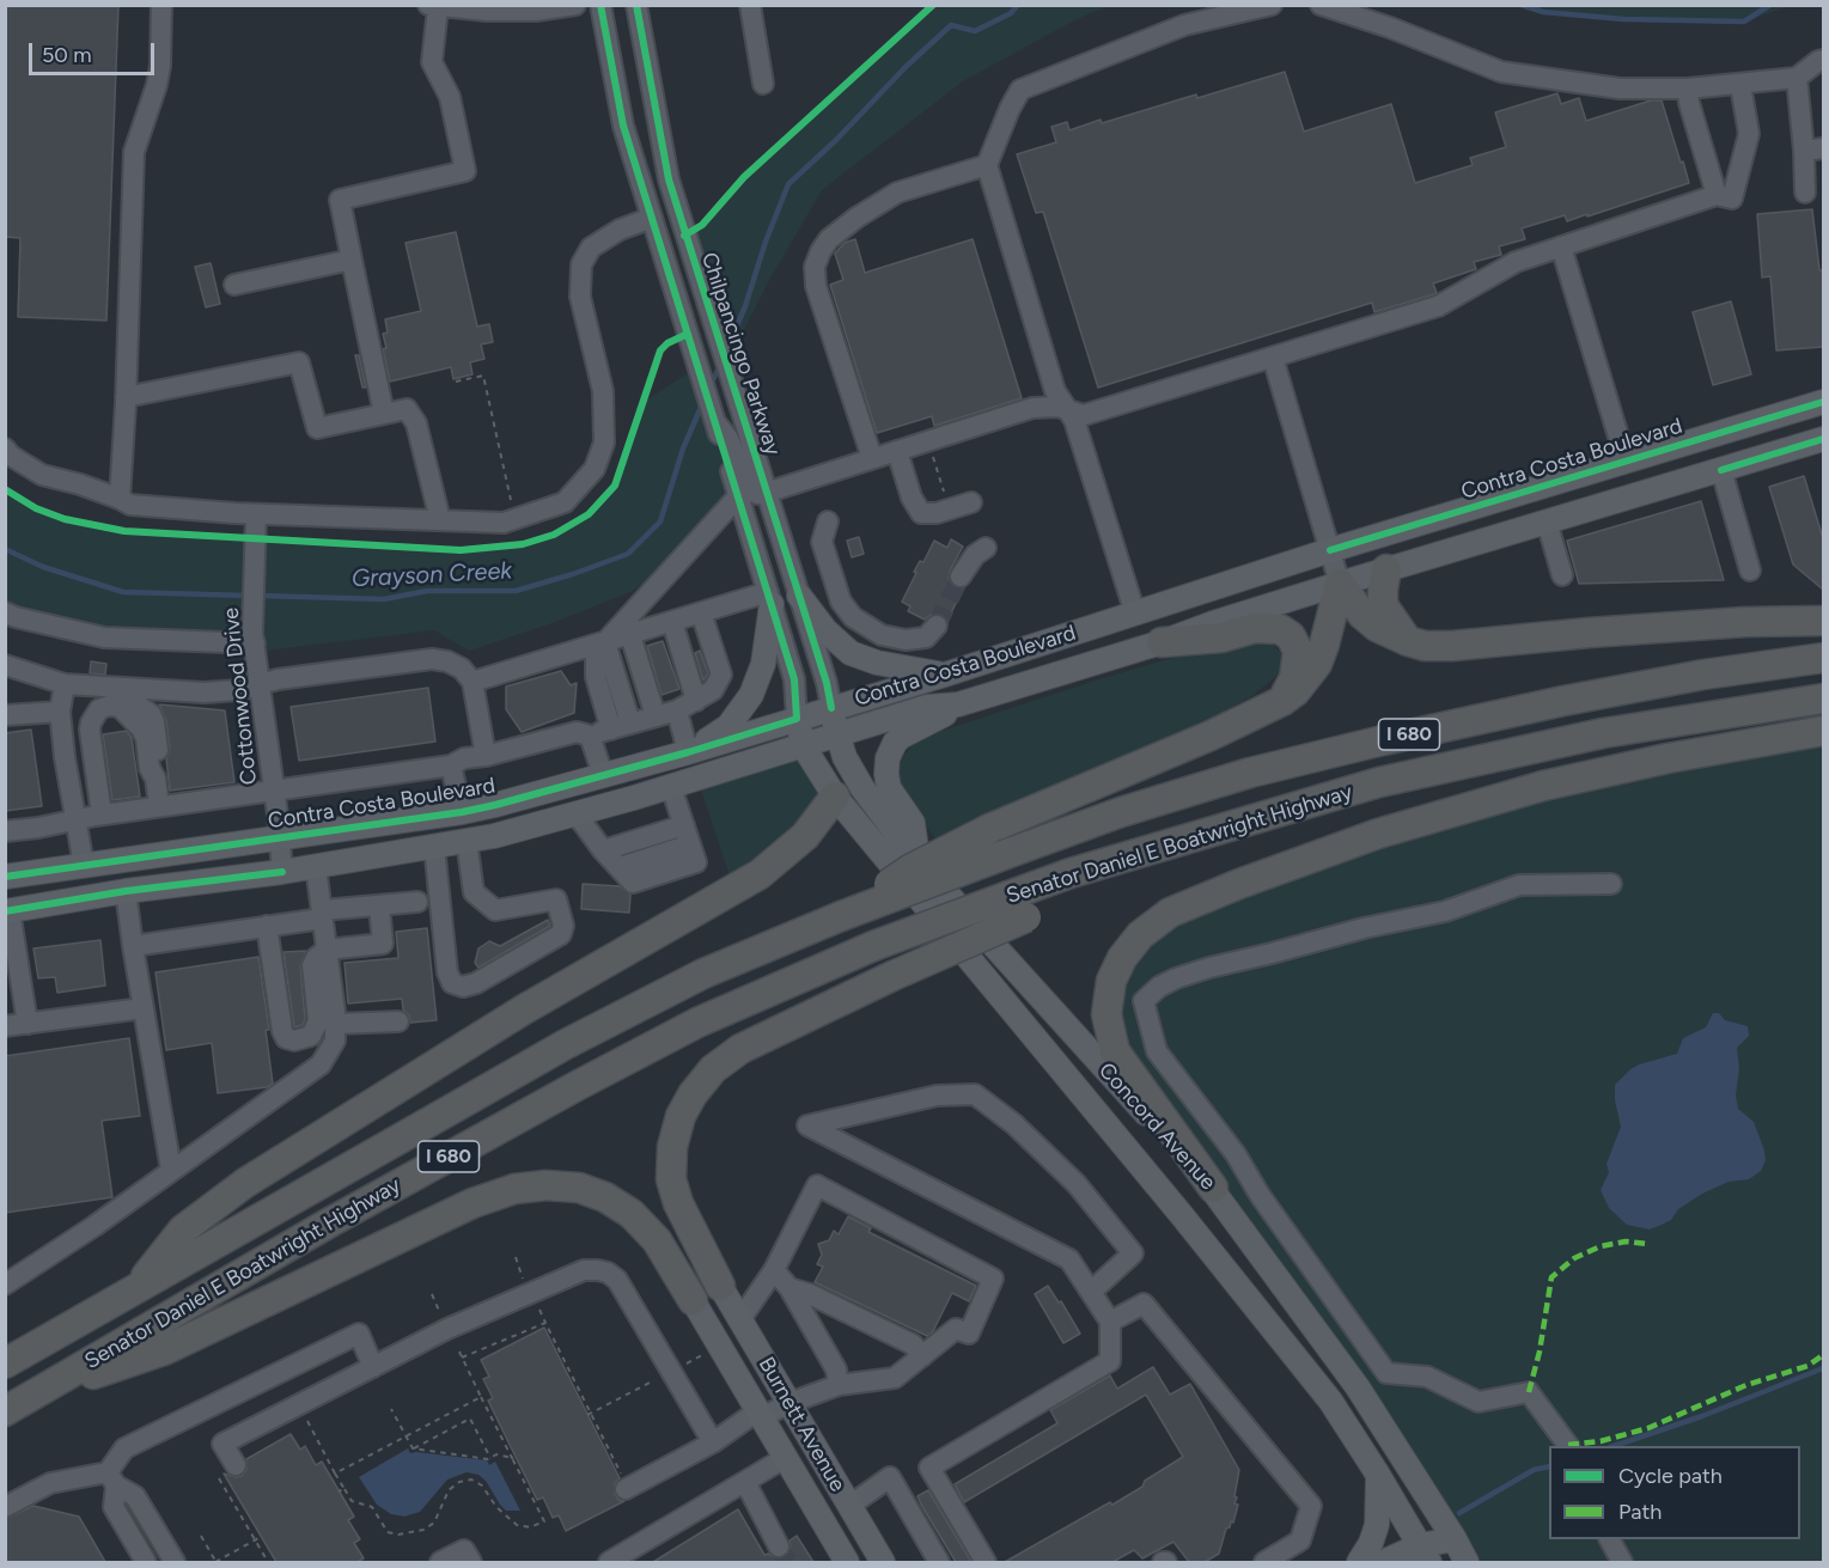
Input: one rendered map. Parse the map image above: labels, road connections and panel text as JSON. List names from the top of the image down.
{
  "streets": {
    "highway": ["I 680", "Senator Daniel E Boatwright Highway"],
    "main road": ["Contra Costa Boulevard", "Concord Avenue", "Burnett Avenue"],
    "street": ["Chilpancingo Parkway", "Cottonwood Drive"]
  },
  "crossings": [
    ["Chilpancingo Parkway", "Contra Costa Boulevard"],
    ["Chilpancingo Parkway", "Concord Avenue"],
    ["Contra Costa Boulevard", "Cottonwood Drive"],
    ["Contra Costa Boulevard", "Concord Avenue"]
  ],
  "water": ["Grayson Creek"],
  "legend": ["Cycle path", "Path"],
  "scale_bar": "50 m"
}
